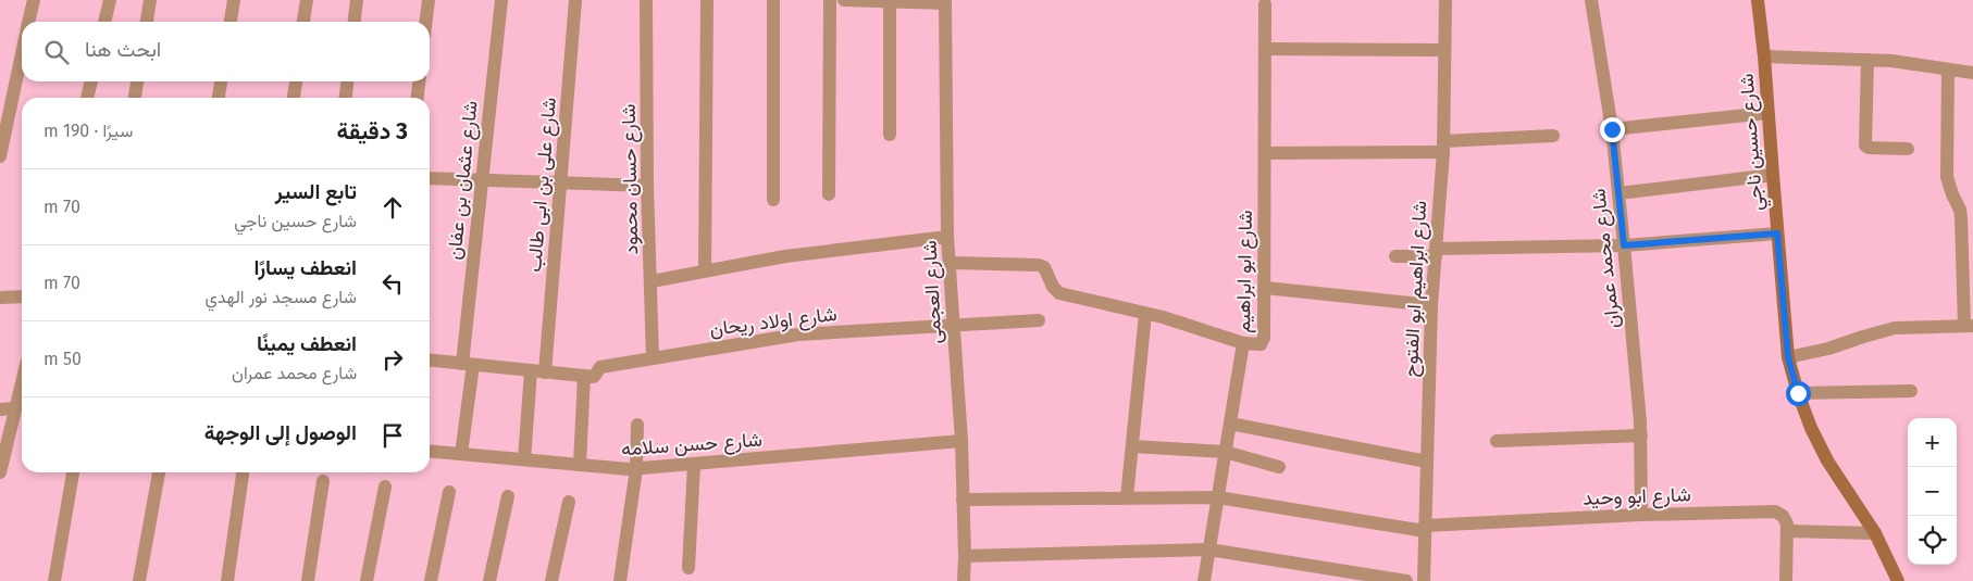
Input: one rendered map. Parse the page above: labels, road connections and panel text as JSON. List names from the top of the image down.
{
  "streets": {
    "street": [
      "شارع حسين ناجي",
      "شارع حسان محمود",
      "شارع عثمان بن عفان",
      "شارع على بن ابى طالب",
      "شارع محمد عمران",
      "شارع ابو ابراهيم",
      "شارع ابراهيم ابو الفتوح",
      "شارع العجمى",
      "شارع اولاد ريحان",
      "شارع حسن سلامه",
      "شارع ابو وحيد"
    ]
  },
  "crossings": [
    ["شارع حسان محمود", "شارع اولاد ريحان"],
    ["شارع عثمان بن عفان", "شارع حسن سلامه"],
    ["شارع على بن ابى طالب", "شارع حسن سلامه"],
    ["شارع محمد عمران", "شارع ابو وحيد"],
    ["شارع ابو ابراهيم", "شارع ابو وحيد"],
    ["شارع ابراهيم ابو الفتوح", "شارع ابو وحيد"],
    ["شارع العجمى", "شارع اولاد ريحان"],
    ["شارع العجمى", "شارع حسن سلامه"],
    ["شارع العجمى", "شارع ابو وحيد"]
  ],
  "page": {
    "search": "ابحث هنا",
    "heading": ["3 دقيقة", "سيرًا · 190 m"],
    "list": [
      ["تابع السير", "شارع حسين ناجي", "70 m"],
      ["انعطف يسارًا", "شارع مسجد نور الهدي", "70 m"],
      ["انعطف يمينًا", "شارع محمد عمران", "50 m"],
      "الوصول إلى الوجهة"
    ],
    "map_buttons": ["+", "−"]
  }
}
